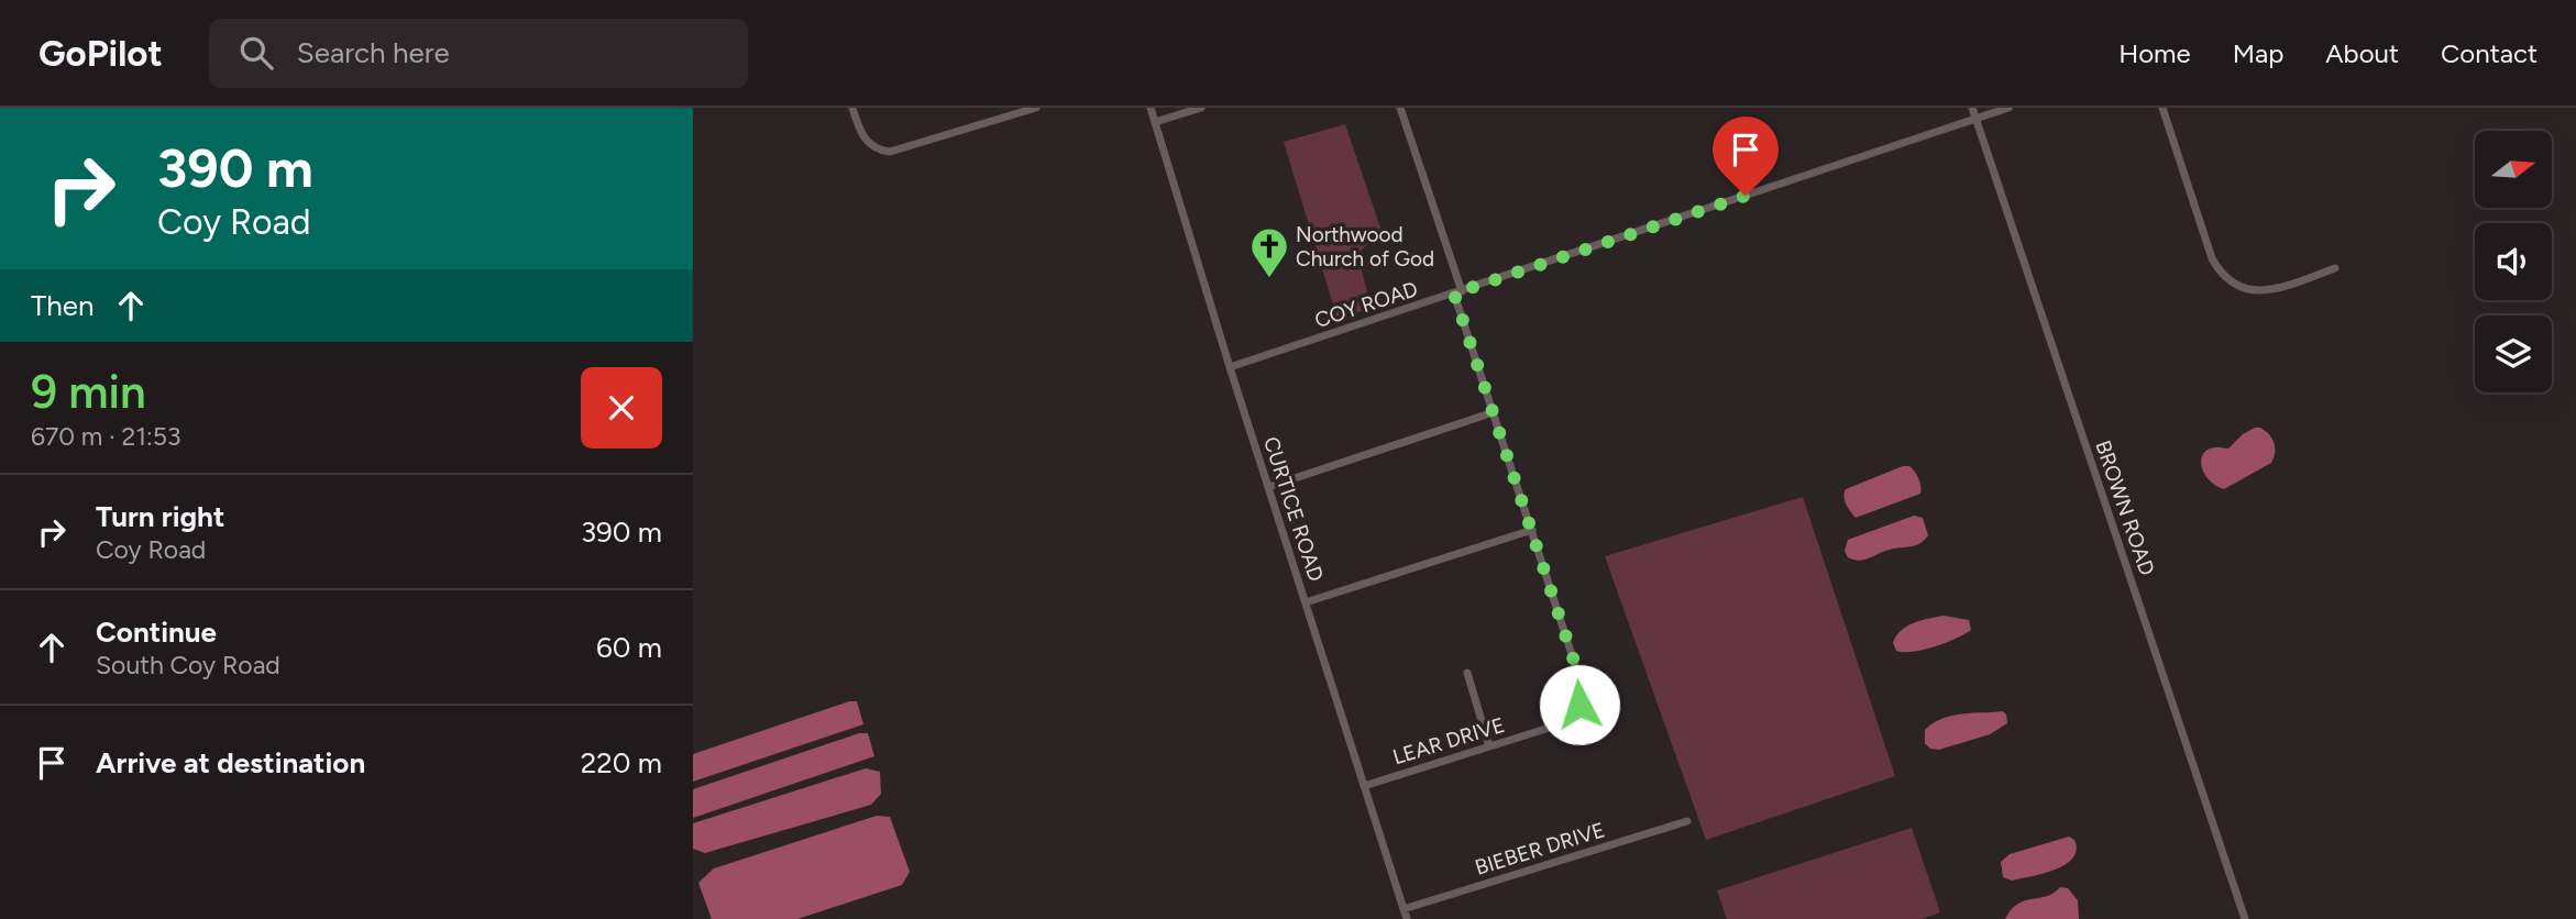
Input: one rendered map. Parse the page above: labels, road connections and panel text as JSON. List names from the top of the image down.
{
  "streets": {
    "street": [
      "COY ROAD",
      "BROWN ROAD",
      "CURTICE ROAD",
      "LEAR DRIVE",
      "BIEBER DRIVE"
    ]
  },
  "crossings": [
    ["COY ROAD", "BROWN ROAD"],
    ["COY ROAD", "CURTICE ROAD"],
    ["CURTICE ROAD", "LEAR DRIVE"],
    ["CURTICE ROAD", "BIEBER DRIVE"]
  ],
  "places": {
    "church": ["Northwood Church of God"]
  },
  "north": "right",
  "page": {
    "header": "GoPilot",
    "search": "Search here",
    "nav": [
      "Home",
      "Map",
      "About",
      "Contact"
    ],
    "turn": ["390 m", "Coy Road"],
    "then": "Then",
    "heading": ["9 min", "670 m · 21:53"],
    "list": [
      {
        "name": "Turn right",
        "note": "Coy Road",
        "value": "390 m"
      },
      {
        "name": "Continue",
        "note": "South Coy Road",
        "value": "60 m"
      },
      {
        "name": "Arrive at destination",
        "value": "220 m"
      }
    ]
  }
}
